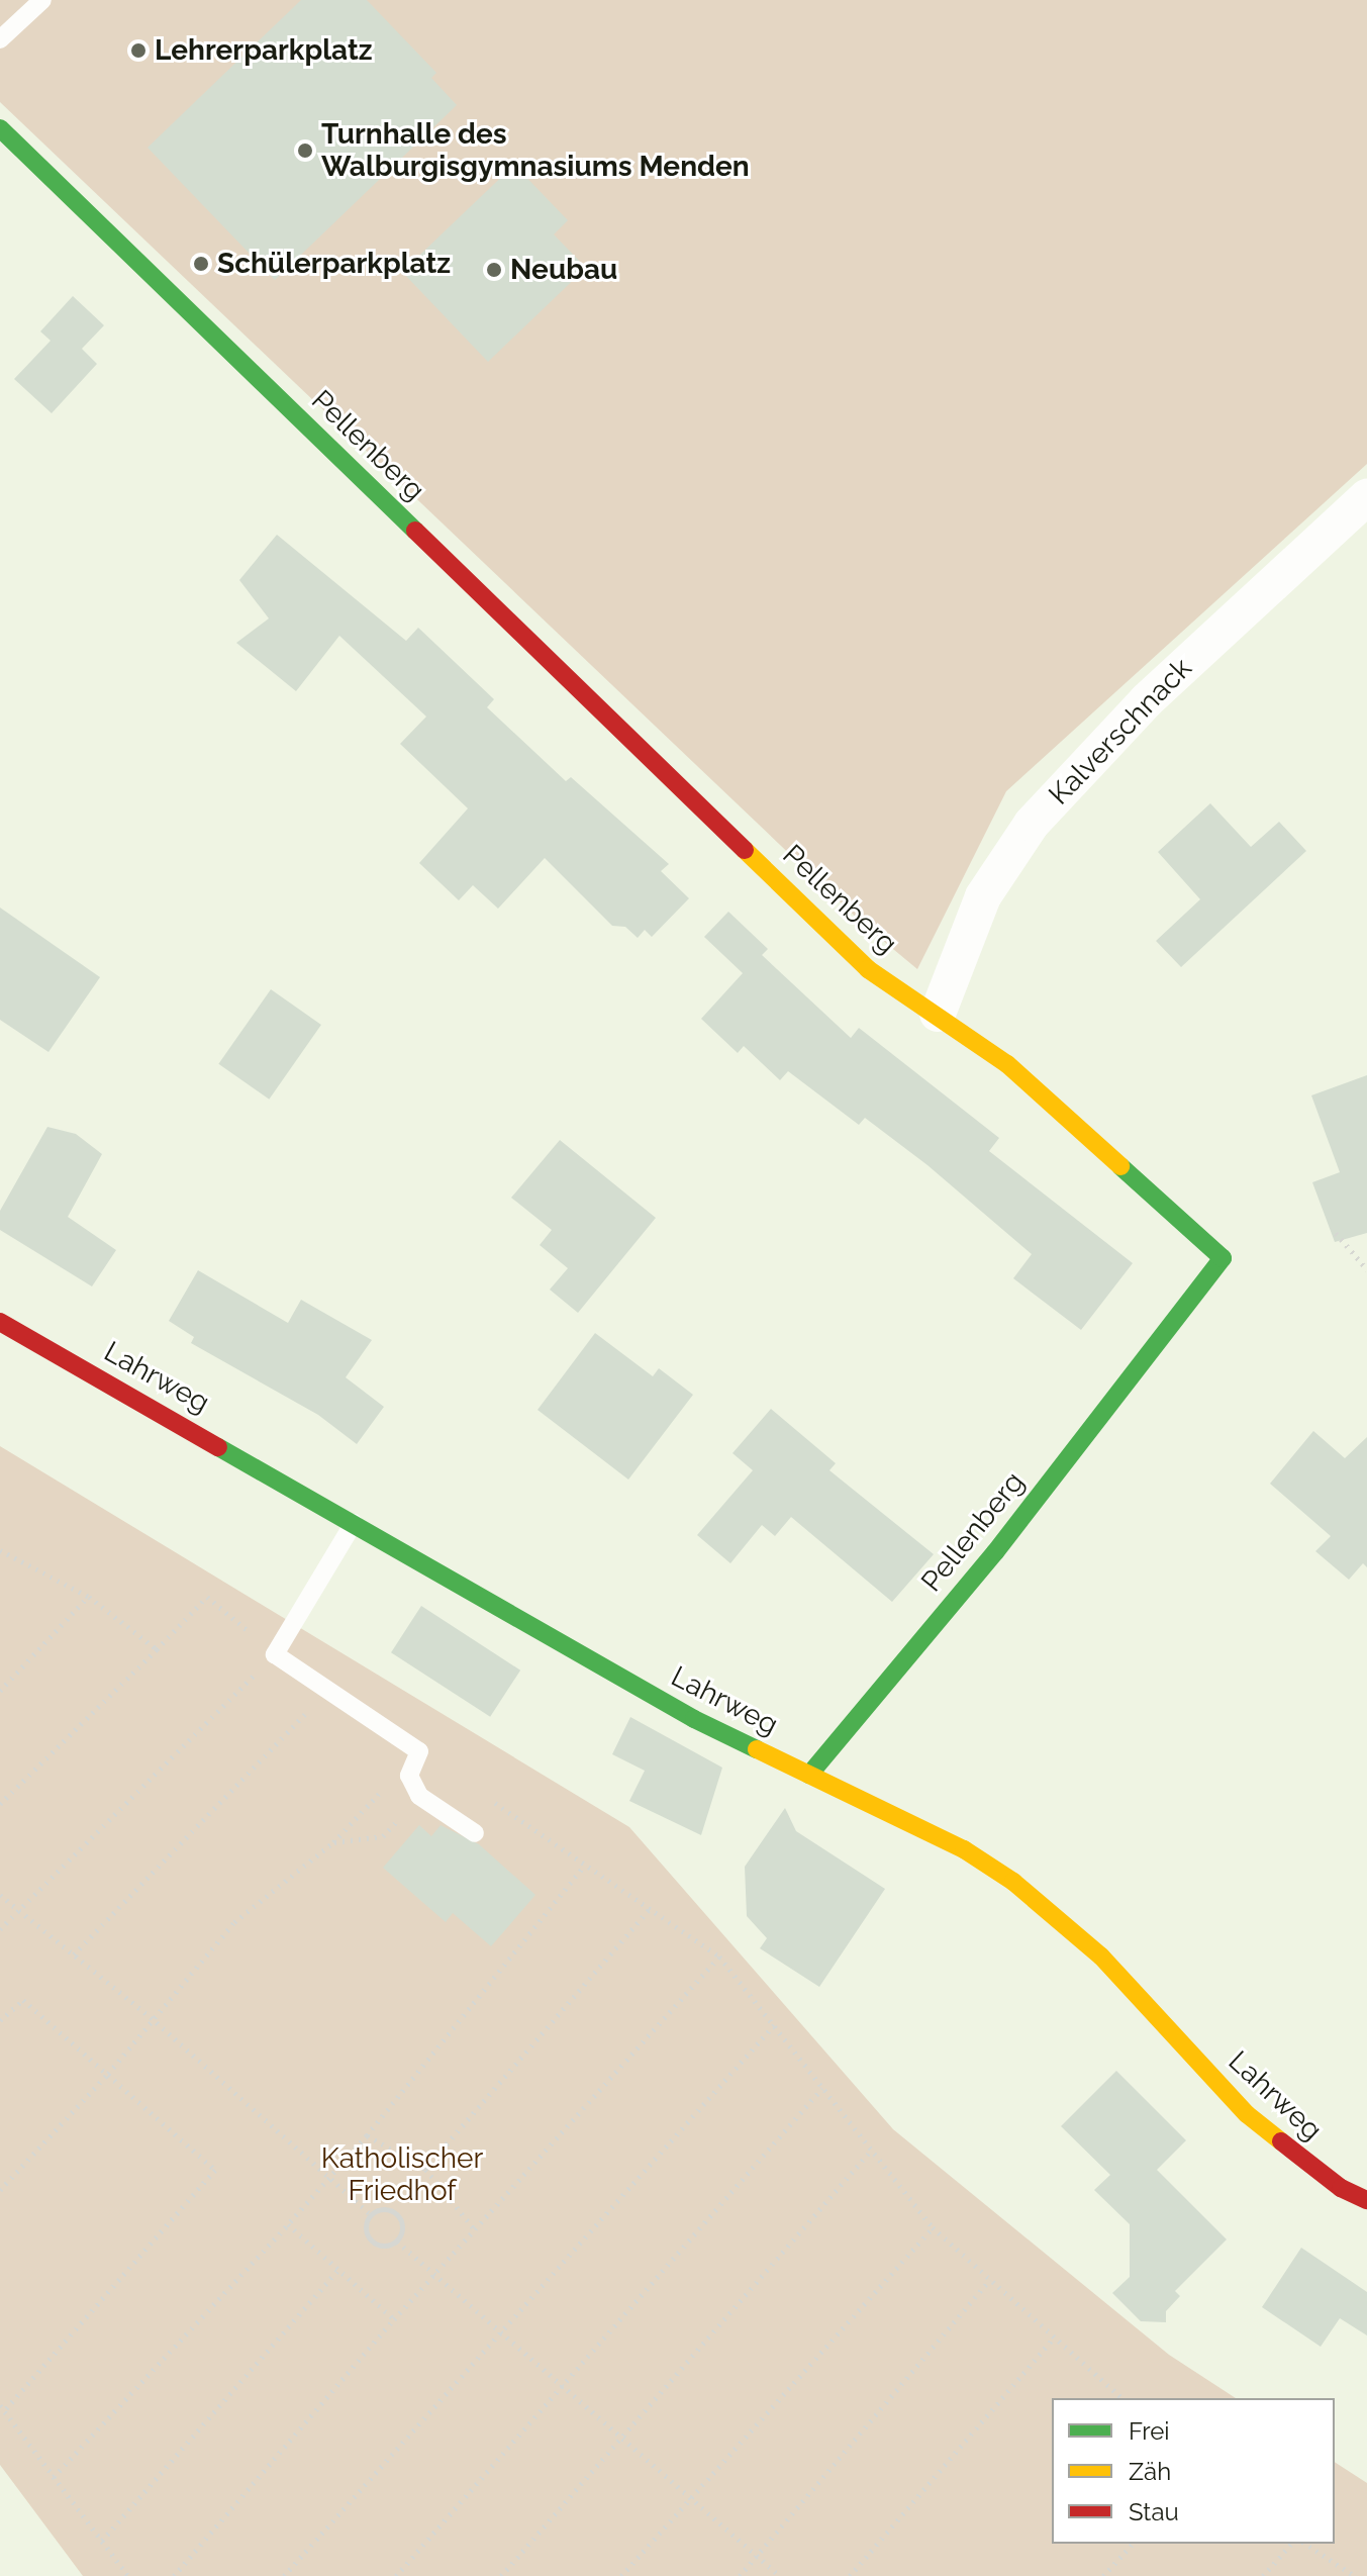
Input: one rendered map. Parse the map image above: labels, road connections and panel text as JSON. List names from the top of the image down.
{
  "streets": {
    "street": ["Pellenberg", "Kalverschnack", "Lahrweg"]
  },
  "crossings": [
    ["Pellenberg", "Kalverschnack"],
    ["Pellenberg", "Lahrweg"]
  ],
  "parks": ["Katholischer Friedhof"],
  "places": [
    "Lehrerparkplatz",
    "Turnhalle des Walburgisgymnasiums Menden",
    "Schülerparkplatz",
    "Neubau"
  ],
  "legend": ["Frei", "Zäh", "Stau"]
}
